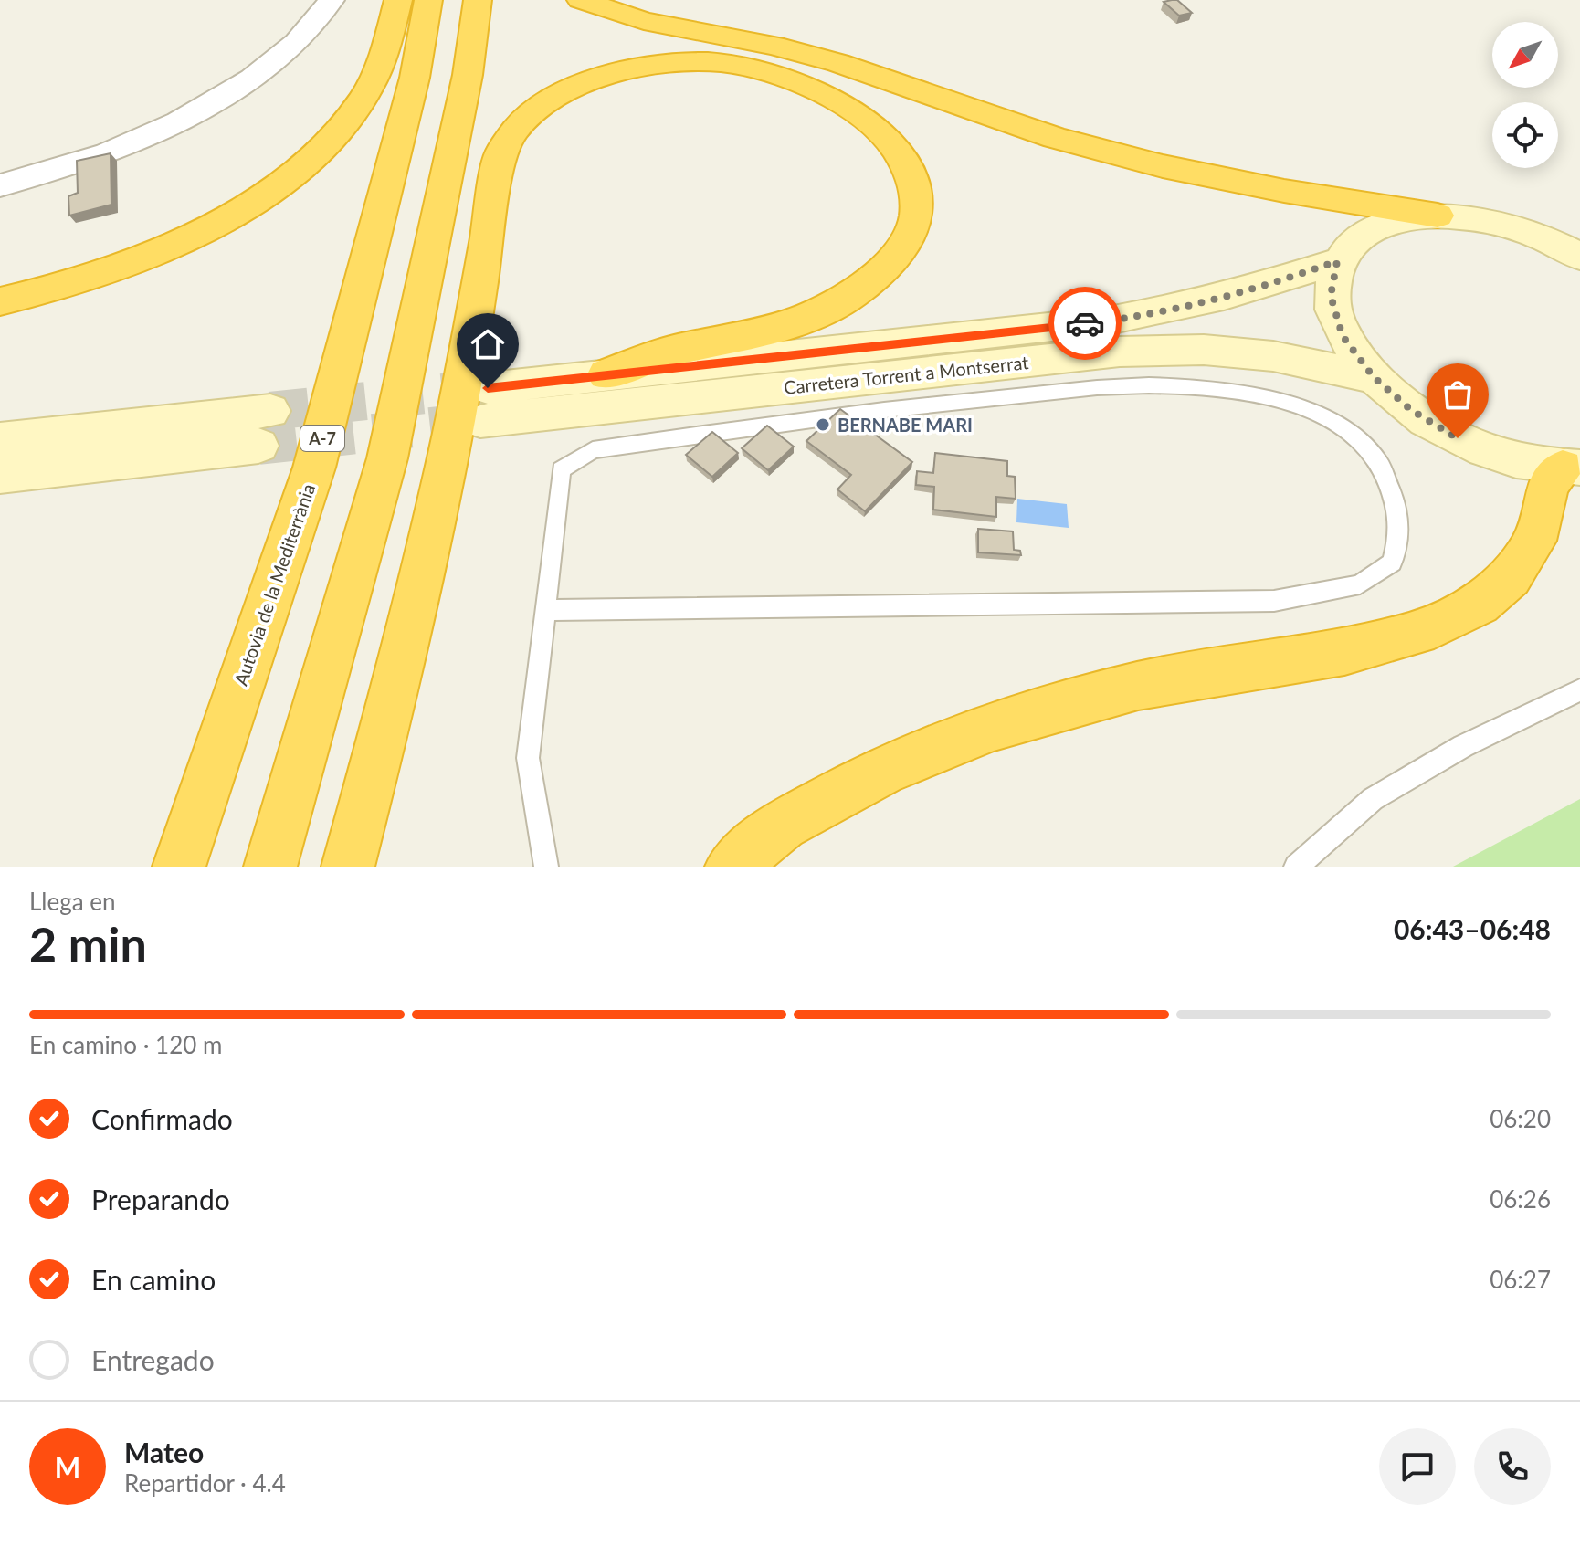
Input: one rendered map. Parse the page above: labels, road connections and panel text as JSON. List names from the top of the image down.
{
  "streets": {
    "highway": ["A-7", "Autovia de la Mediterrània"],
    "main road": ["Carretera Torrent a Montserrat"]
  },
  "places": ["BERNABE MARI"],
  "north": "bottom left",
  "page": {
    "heading": ["2 min", "Llega en", "06:43–06:48"],
    "panel": ["Mateo", "Repartidor · 4.4"],
    "bar": "En camino · 120 m",
    "list": [
      ["Confirmado", "06:20"],
      ["Preparando", "06:26"],
      ["En camino", "06:27"],
      "Entregado"
    ],
    "round": "M"
  }
}
